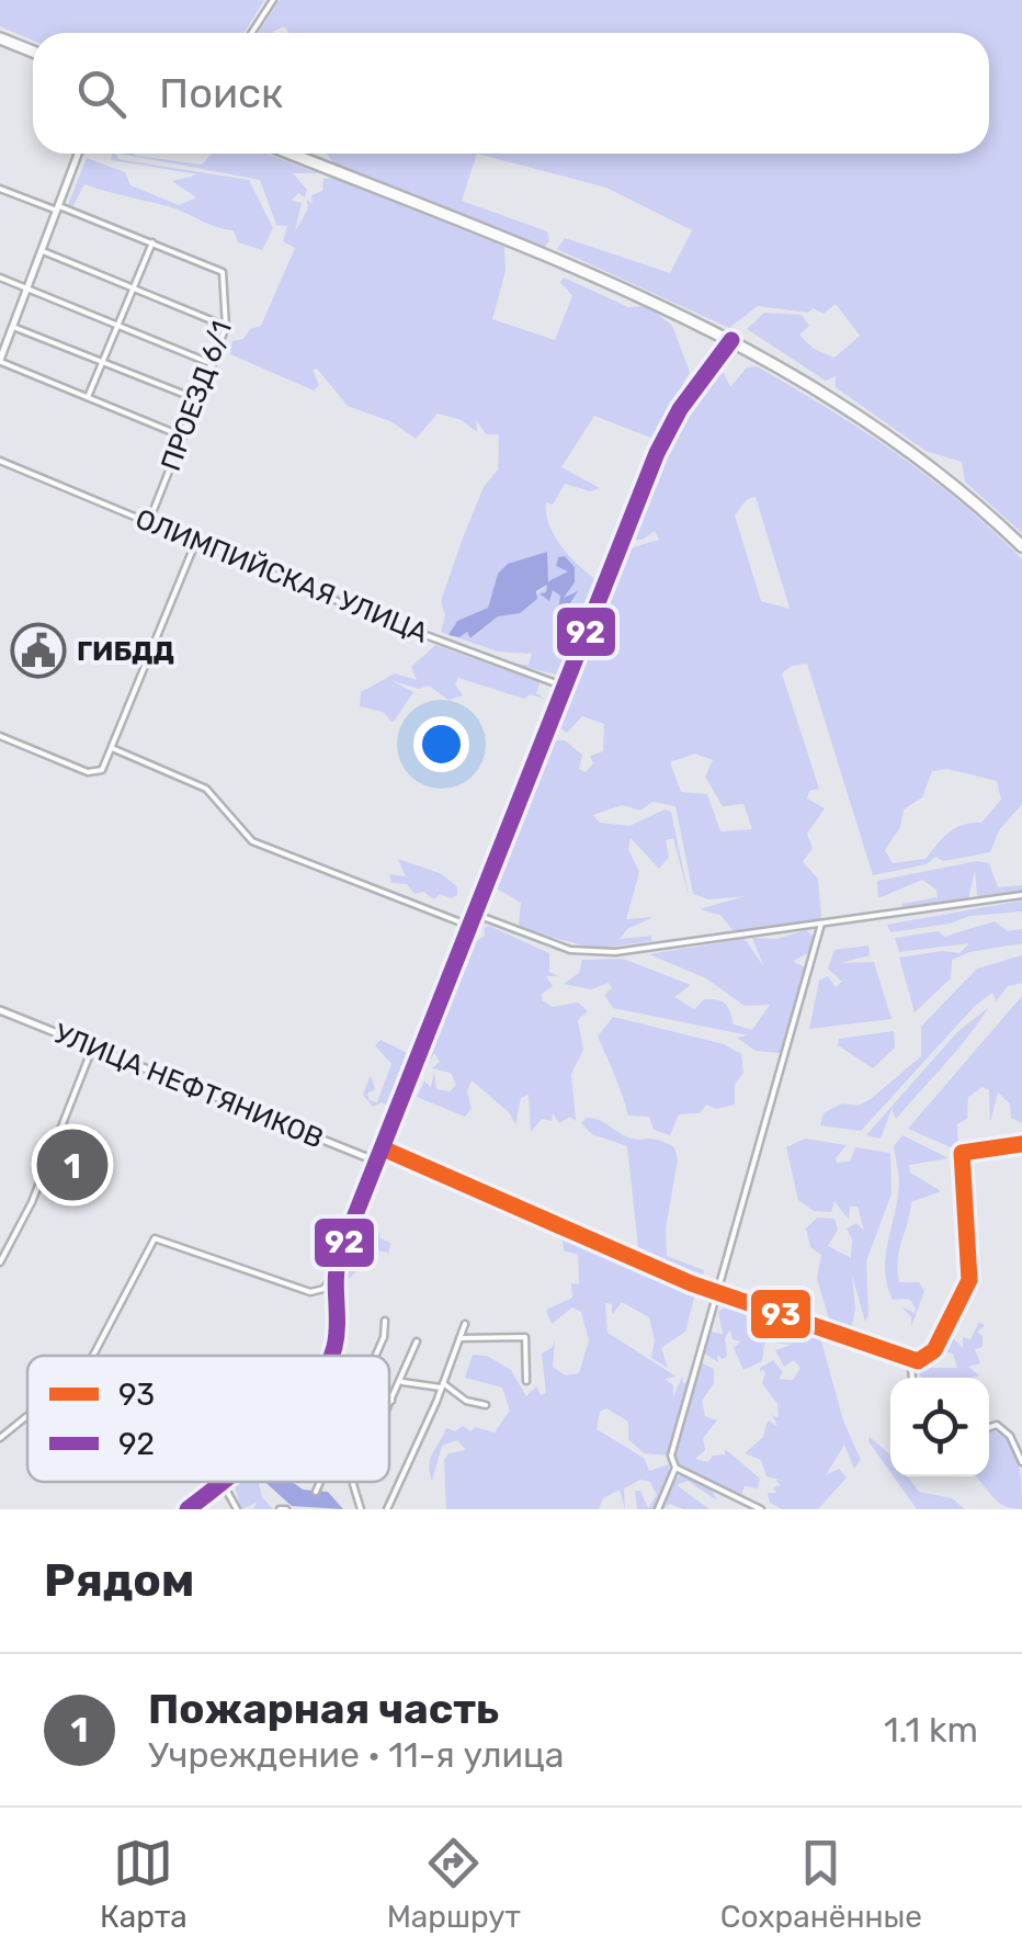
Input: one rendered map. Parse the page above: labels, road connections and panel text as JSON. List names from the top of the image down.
{
  "streets": {
    "street": ["ПРОЕЗД 6/1", "ОЛИМПИЙСКАЯ УЛИЦА", "УЛИЦА НЕФТЯНИКОВ"]
  },
  "crossings": [
    ["ПРОЕЗД 6/1", "ОЛИМПИЙСКАЯ УЛИЦА"]
  ],
  "places": {
    "public building": ["ГИБДД"]
  },
  "lines": ["transit line 92", "transit line 93"],
  "legend": ["93", "92"],
  "page": {
    "search": "Поиск",
    "pins": "1",
    "heading": "Рядом",
    "list": [
      {
        "mark": "1",
        "name": "Пожарная часть",
        "note": "Учреждение · 11-я улица",
        "value": "1.1 km"
      }
    ],
    "nav": ["Карта", "Маршрут", "Сохранённые"]
  }
}
